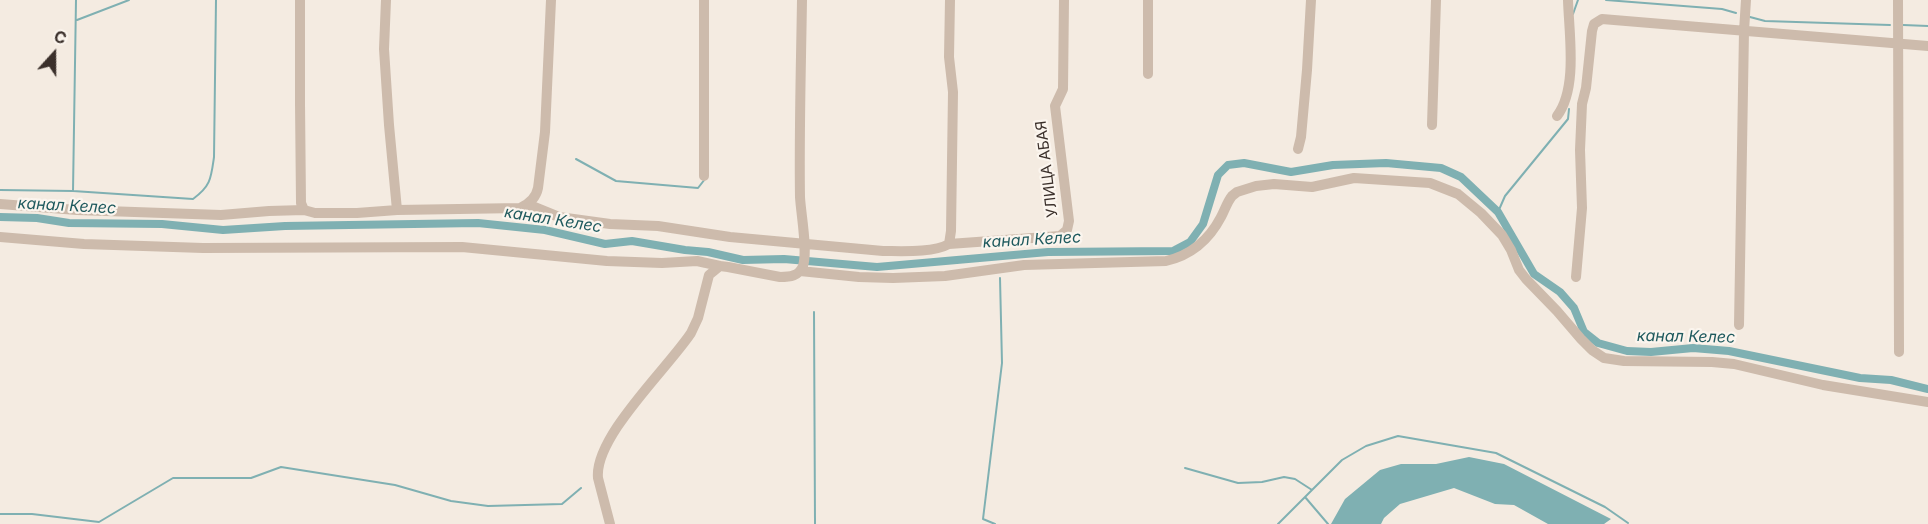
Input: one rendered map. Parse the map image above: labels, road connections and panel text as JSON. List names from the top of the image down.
{
  "streets": {
    "street": ["УЛИЦА АБАЯ"]
  },
  "water": ["канал Келес"],
  "north": "top"
}
